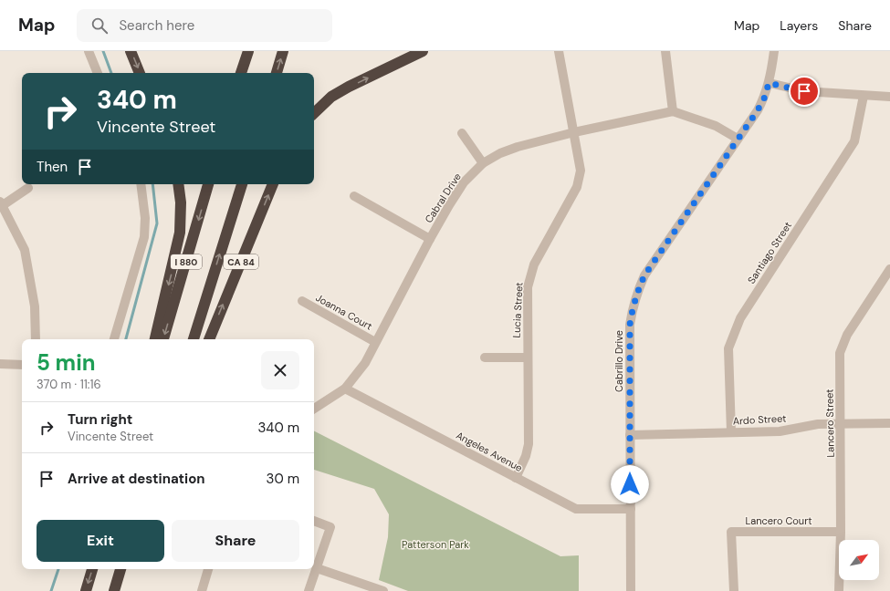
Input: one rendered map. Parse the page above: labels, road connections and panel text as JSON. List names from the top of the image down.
{
  "streets": {
    "highway": ["I 880", "CA 84"],
    "street": [
      "Cabral Drive",
      "Santiago Street",
      "Lucia Street",
      "Joanna Court",
      "Cabrillo Drive",
      "Ardo Street",
      "Lancero Street",
      "Angeles Avenue",
      "Lancero Court"
    ]
  },
  "crossings": [
    ["Cabral Drive", "Lucia Street"],
    ["Cabral Drive", "Joanna Court"],
    ["Cabral Drive", "Angeles Avenue"],
    ["Santiago Street", "Ardo Street"],
    ["Lucia Street", "Angeles Avenue"],
    ["Cabrillo Drive", "Ardo Street"],
    ["Cabrillo Drive", "Angeles Avenue"],
    ["Ardo Street", "Lancero Street"],
    ["Lancero Street", "Lancero Court"]
  ],
  "parks": ["Patterson Park"],
  "north": "top right",
  "page": {
    "header": "Map",
    "search": "Search here",
    "nav": ["Map", "Layers", "Share"],
    "turn": ["340 m", "Vincente Street"],
    "then": "Then",
    "heading": ["5 min", "370 m · 11:16"],
    "list": [
      {
        "name": "Turn right",
        "note": "Vincente Street",
        "value": "340 m"
      },
      {
        "name": "Arrive at destination",
        "value": "30 m"
      }
    ],
    "buttons": ["Exit", "Share"]
  }
}
